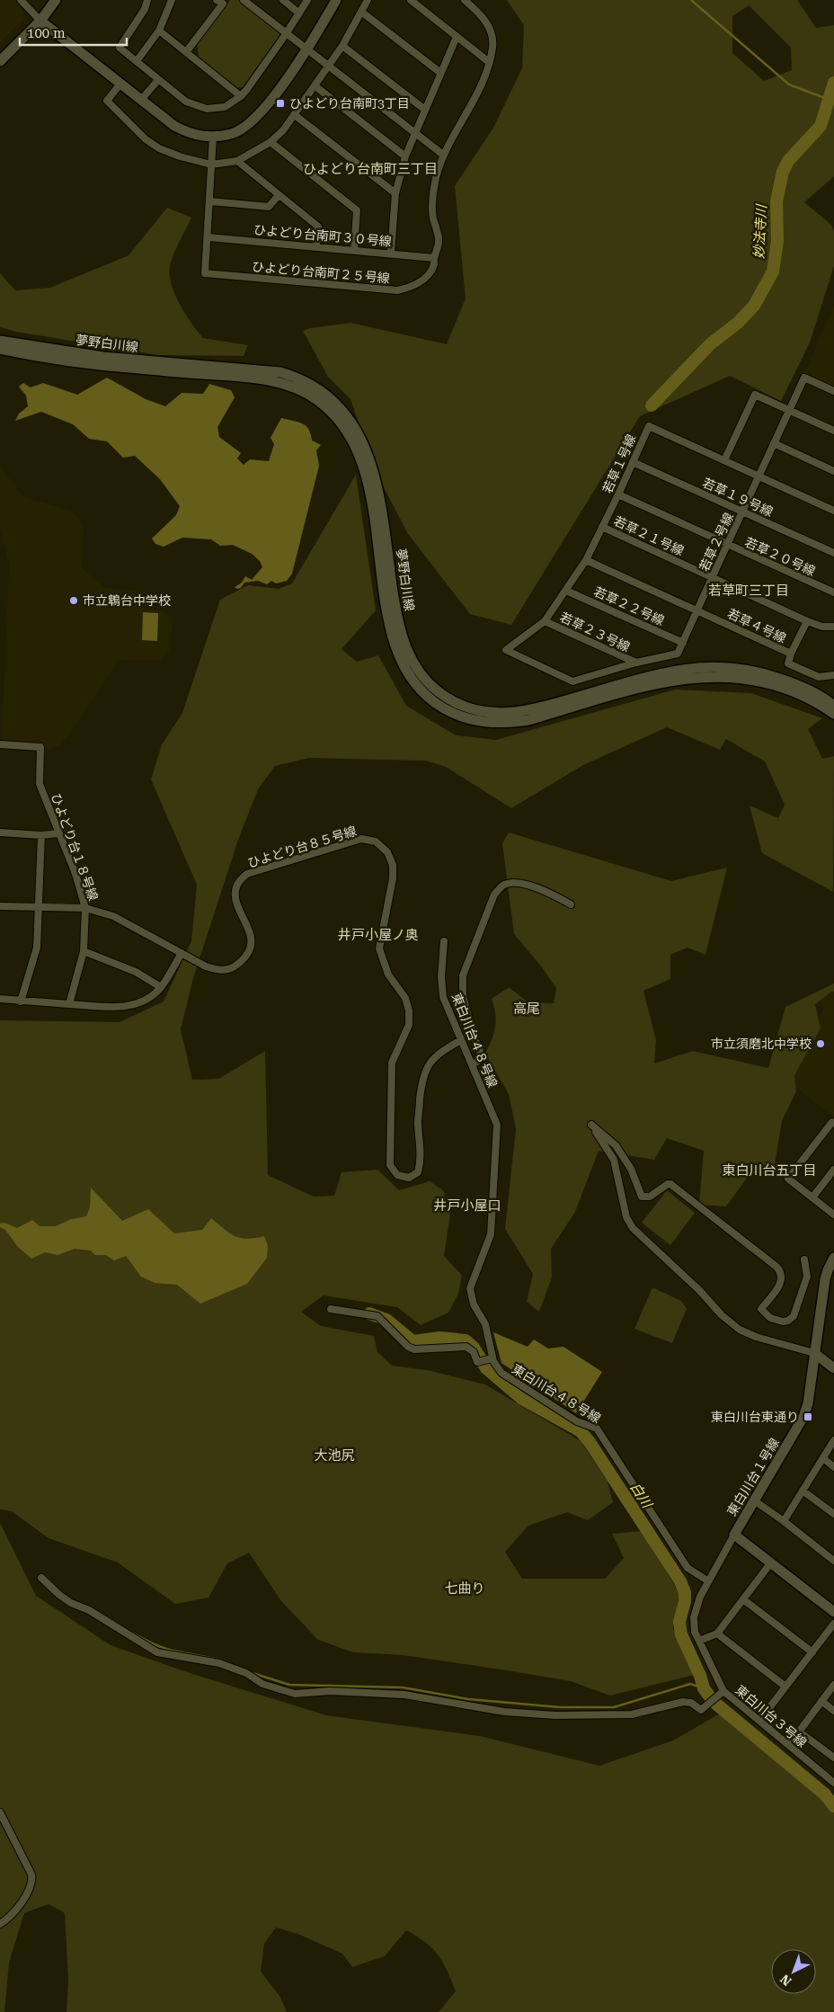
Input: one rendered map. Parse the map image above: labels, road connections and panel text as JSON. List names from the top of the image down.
{
  "streets": {
    "street": [
      "ひよどり台南町３０号線",
      "ひよどり台南町２５号線",
      "夢野白川線",
      "若草１号線",
      "若草１９号線",
      "若草２１号線",
      "若草２号線",
      "若草２０号線",
      "若草２２号線",
      "若草４号線",
      "若草２３号線",
      "ひよどり台１８号線",
      "ひよどり台８５号線",
      "東白川台４８号線",
      "東白川台１号線",
      "東白川台３号線"
    ]
  },
  "crossings": [
    ["ひよどり台南町３０号線", "ひよどり台南町２５号線"],
    ["若草１号線", "若草１９号線"],
    ["若草１号線", "若草２１号線"],
    ["若草１号線", "若草２号線"],
    ["若草１号線", "若草２０号線"],
    ["若草１号線", "若草２２号線"],
    ["若草１号線", "若草４号線"],
    ["若草１号線", "若草２３号線"],
    ["若草１９号線", "若草２号線"],
    ["若草２１号線", "若草２号線"],
    ["若草２号線", "若草２０号線"],
    ["若草２号線", "若草２２号線"],
    ["若草２号線", "若草４号線"],
    ["若草２号線", "若草２３号線"],
    ["ひよどり台８５号線", "東白川台４８号線"],
    ["東白川台４８号線", "東白川台３号線"],
    ["東白川台１号線", "東白川台３号線"]
  ],
  "districts": [
    "ひよどり台南町三丁目",
    "若草町三丁目",
    "井戸小屋ノ奥",
    "高尾",
    "東白川台五丁目",
    "井戸小屋口",
    "大池尻",
    "七曲り"
  ],
  "water": ["妙法寺川", "白川"],
  "places": {
    "transit": ["ひよどり台南町3丁目", "東白川台東通り"],
    "other": ["市立鵯台中学校", "市立須磨北中学校"]
  },
  "scale_bar": "100 m",
  "north": "bottom left"
}
